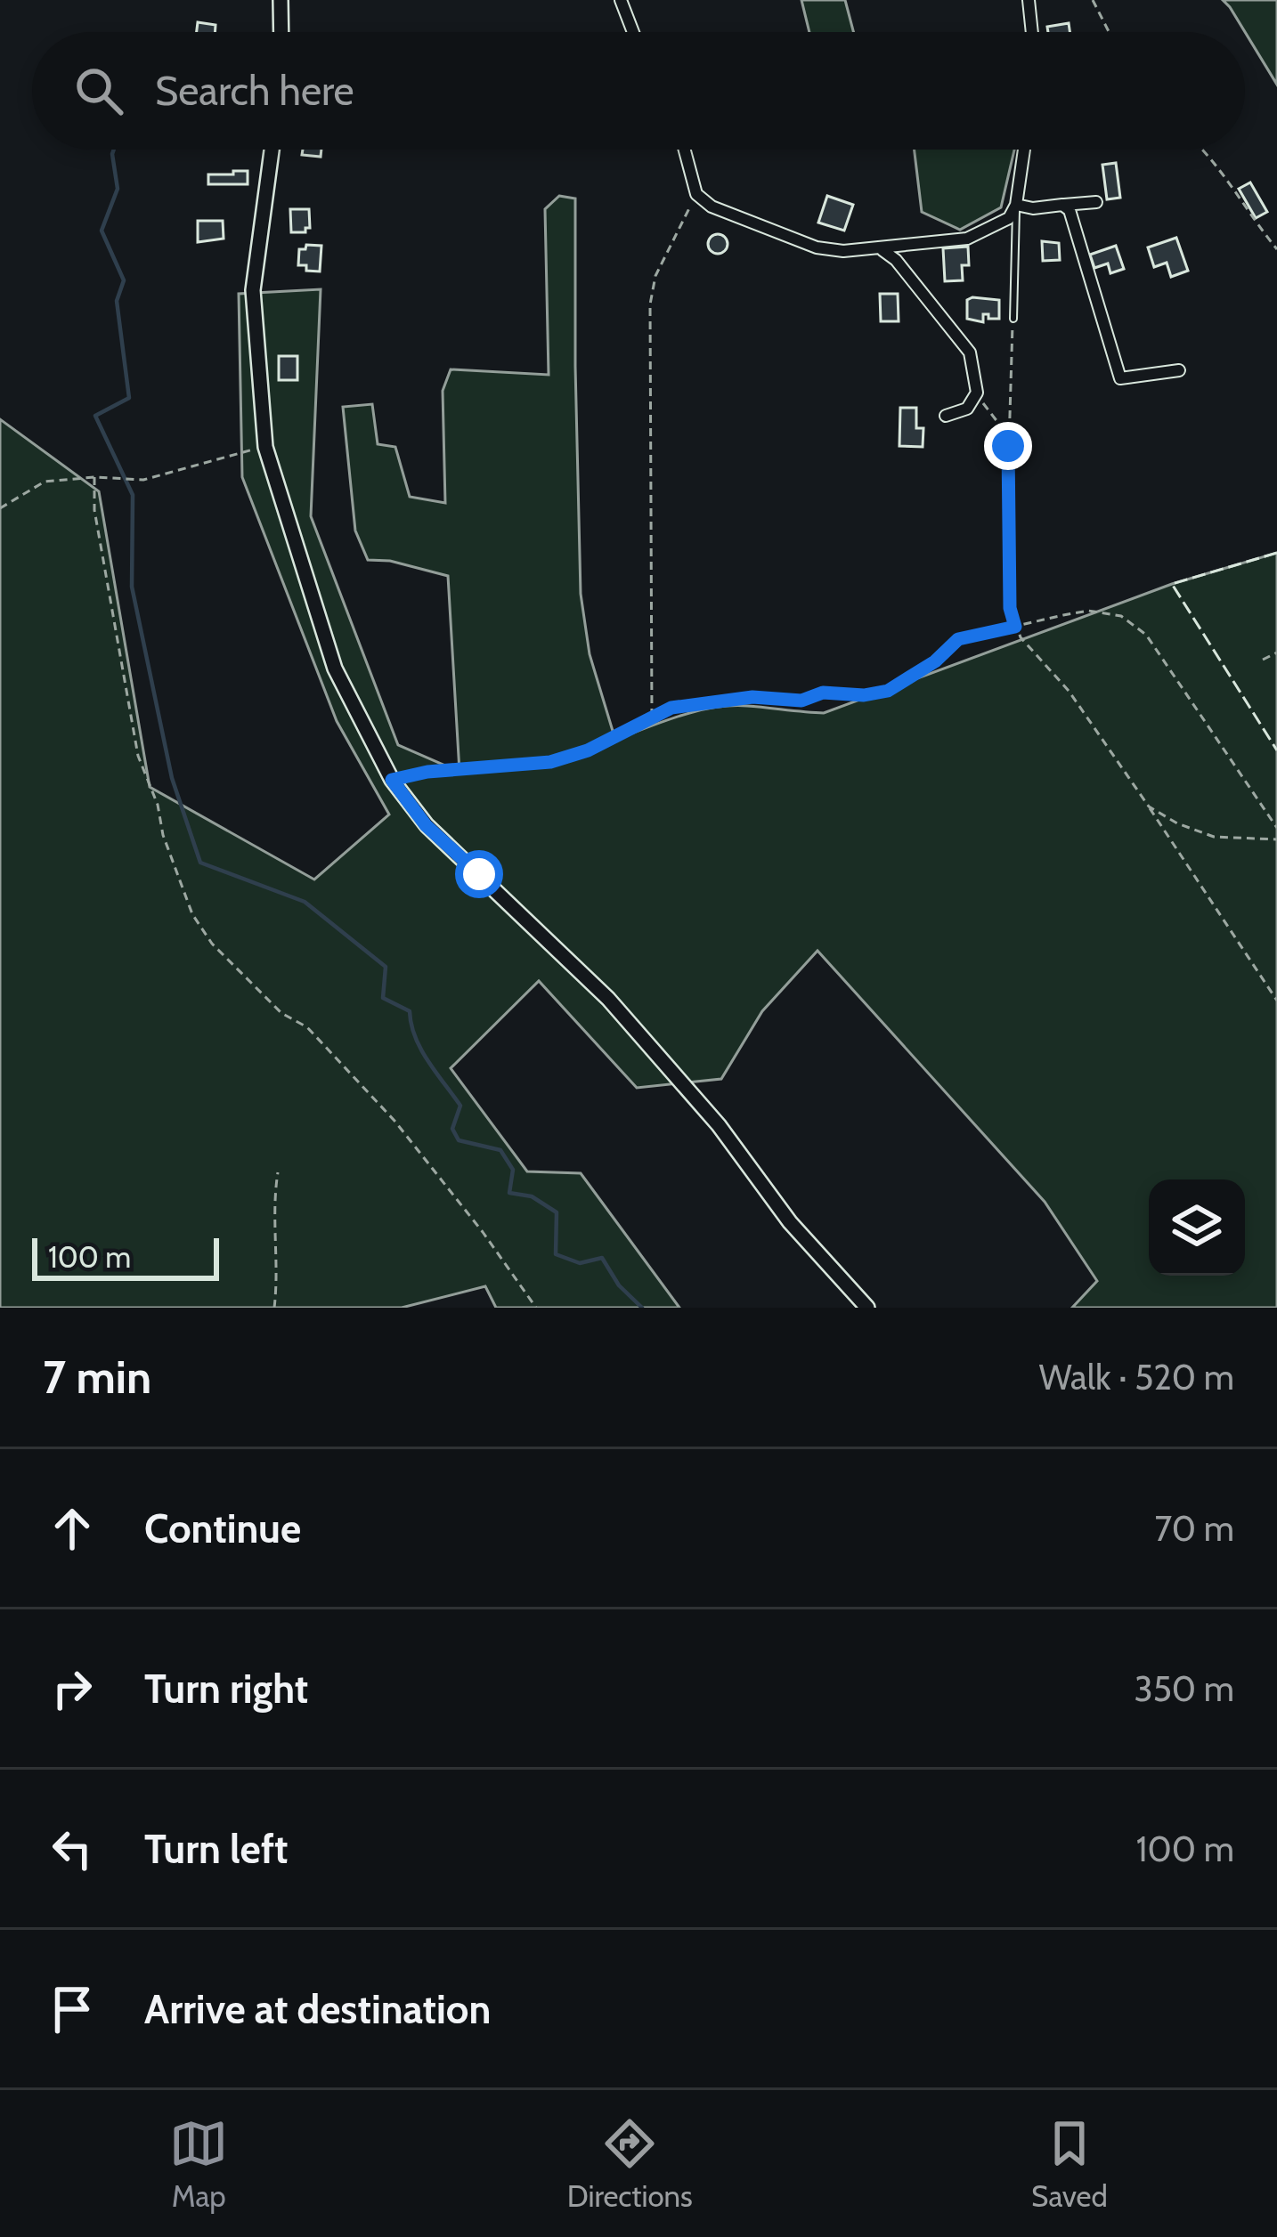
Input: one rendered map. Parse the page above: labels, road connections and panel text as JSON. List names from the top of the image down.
{
  "scale_bar": "100 m",
  "page": {
    "search": "Search here",
    "scale": "100 m",
    "heading": ["7 min", "Walk · 520 m"],
    "list": [
      ["Continue", "70 m"],
      ["Turn right", "350 m"],
      ["Turn left", "100 m"],
      "Arrive at destination"
    ],
    "nav": ["Map", "Directions", "Saved"]
  }
}
